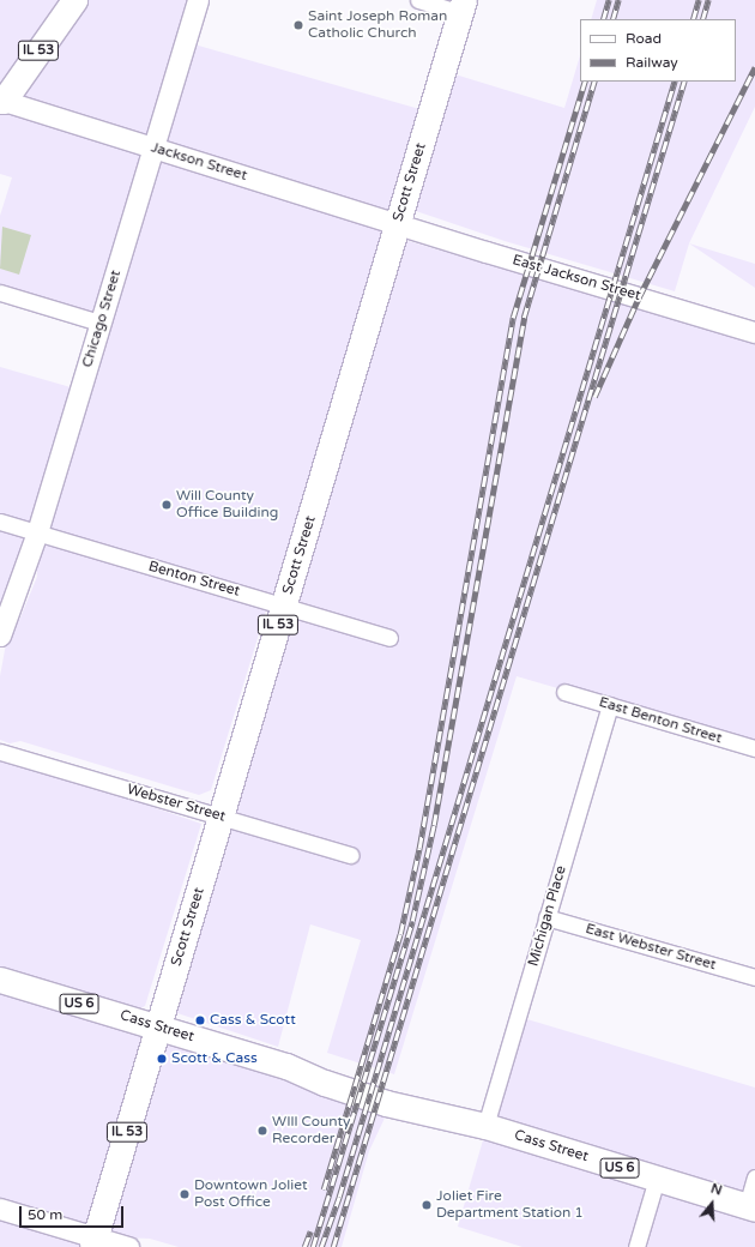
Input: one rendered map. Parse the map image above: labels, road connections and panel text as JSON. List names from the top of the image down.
{
  "streets": {
    "main road": [
      "IL 53",
      "Scott Street",
      "US 6",
      "Cass Street"
    ],
    "street": [
      "Jackson Street",
      "East Jackson Street",
      "Chicago Street",
      "Benton Street",
      "East Benton Street",
      "Webster Street",
      "Michigan Place",
      "East Webster Street"
    ]
  },
  "crossings": [
    ["IL 53", "Jackson Street"],
    ["Jackson Street", "Scott Street"],
    ["Jackson Street", "East Jackson Street"],
    ["Jackson Street", "Chicago Street"],
    ["Scott Street", "East Jackson Street"],
    ["Scott Street", "Benton Street"],
    ["Scott Street", "Webster Street"],
    ["Scott Street", "Cass Street"],
    ["Chicago Street", "Benton Street"],
    ["East Benton Street", "Michigan Place"],
    ["Michigan Place", "East Webster Street"],
    ["Michigan Place", "Cass Street"]
  ],
  "places": [
    "Saint Joseph Roman Catholic Church",
    "Will County Office Building",
    "Cass & Scott",
    "Scott & Cass",
    "WIll County Recorder",
    "Downtown Joliet Post Office",
    "Joliet Fire Department Station 1"
  ],
  "legend": ["Road", "Railway"],
  "scale_bar": "50 m",
  "north": "top"
}
